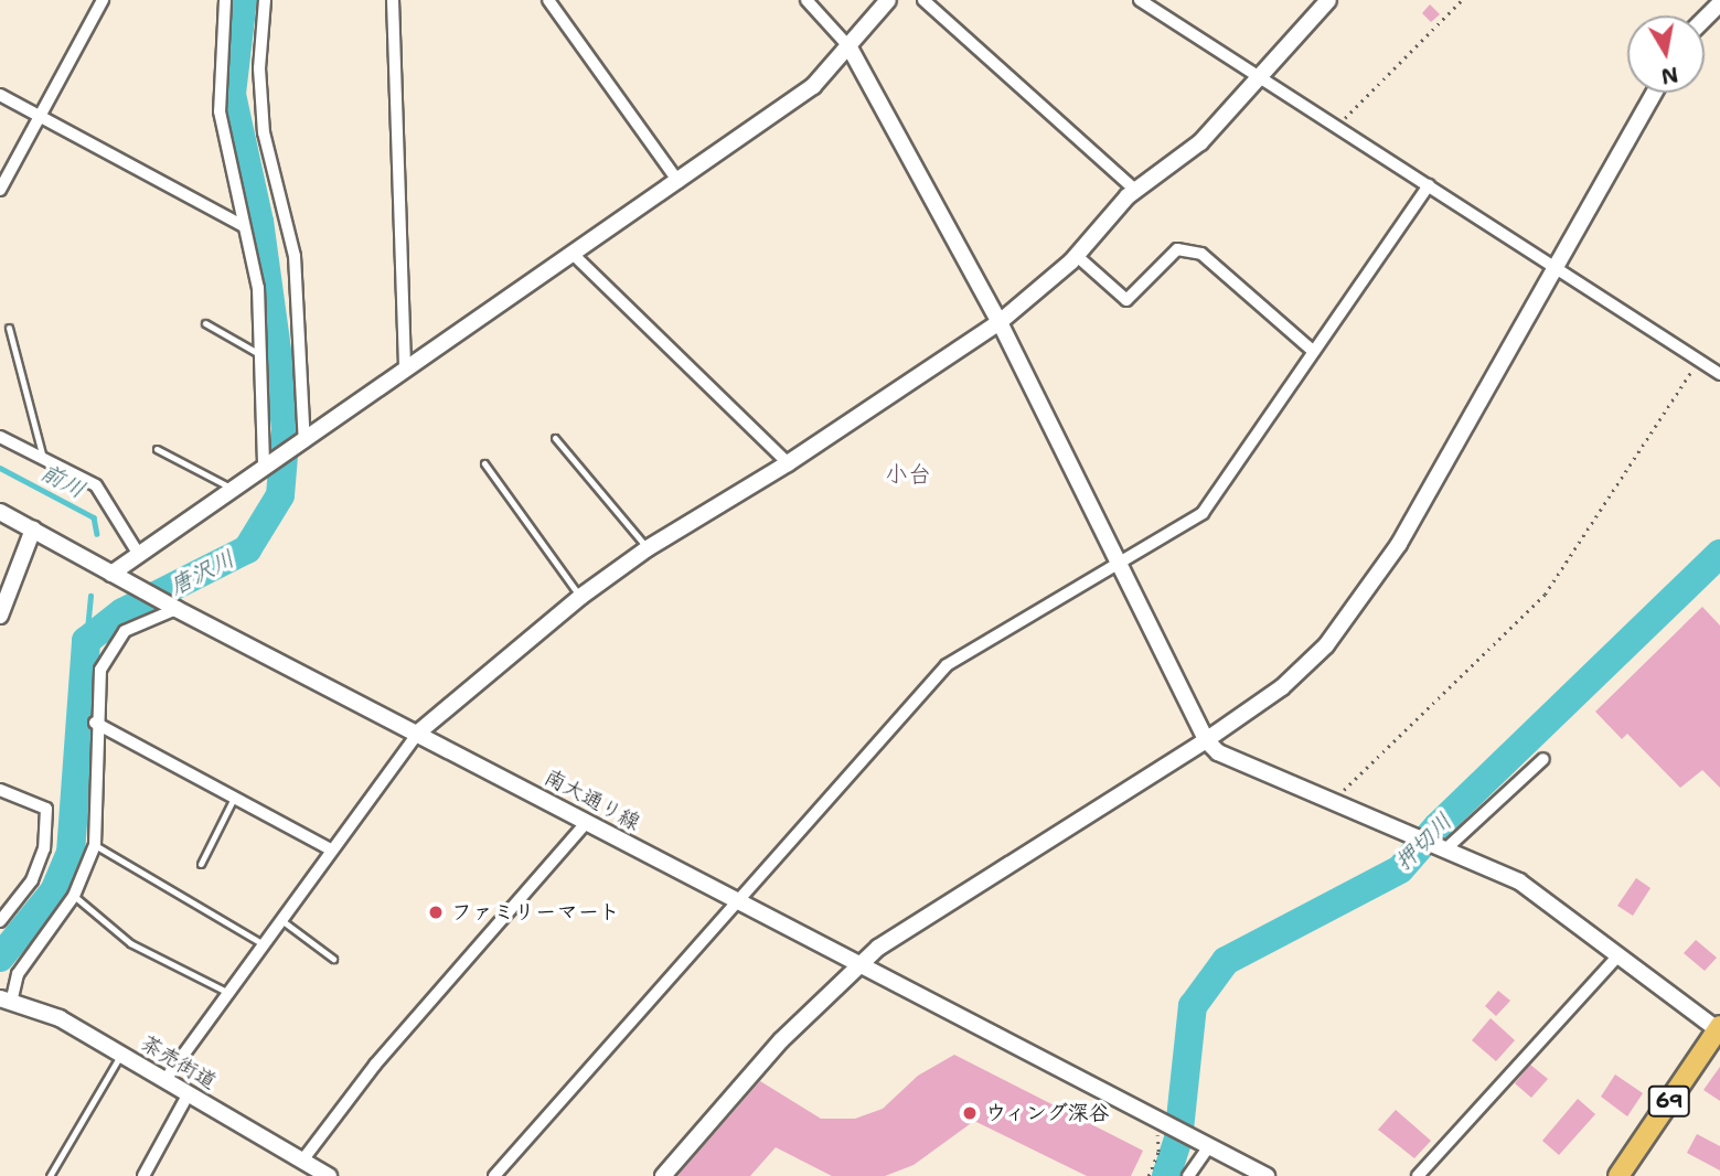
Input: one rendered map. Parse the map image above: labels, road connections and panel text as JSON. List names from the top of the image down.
{
  "streets": {
    "main road": ["69"],
    "street": ["南大通り線", "茶売街道"]
  },
  "districts": ["小台"],
  "water": ["前川", "唐沢川", "押切川"],
  "places": ["ファミリーマート", "ウィング深谷"],
  "north": "bottom"
}
